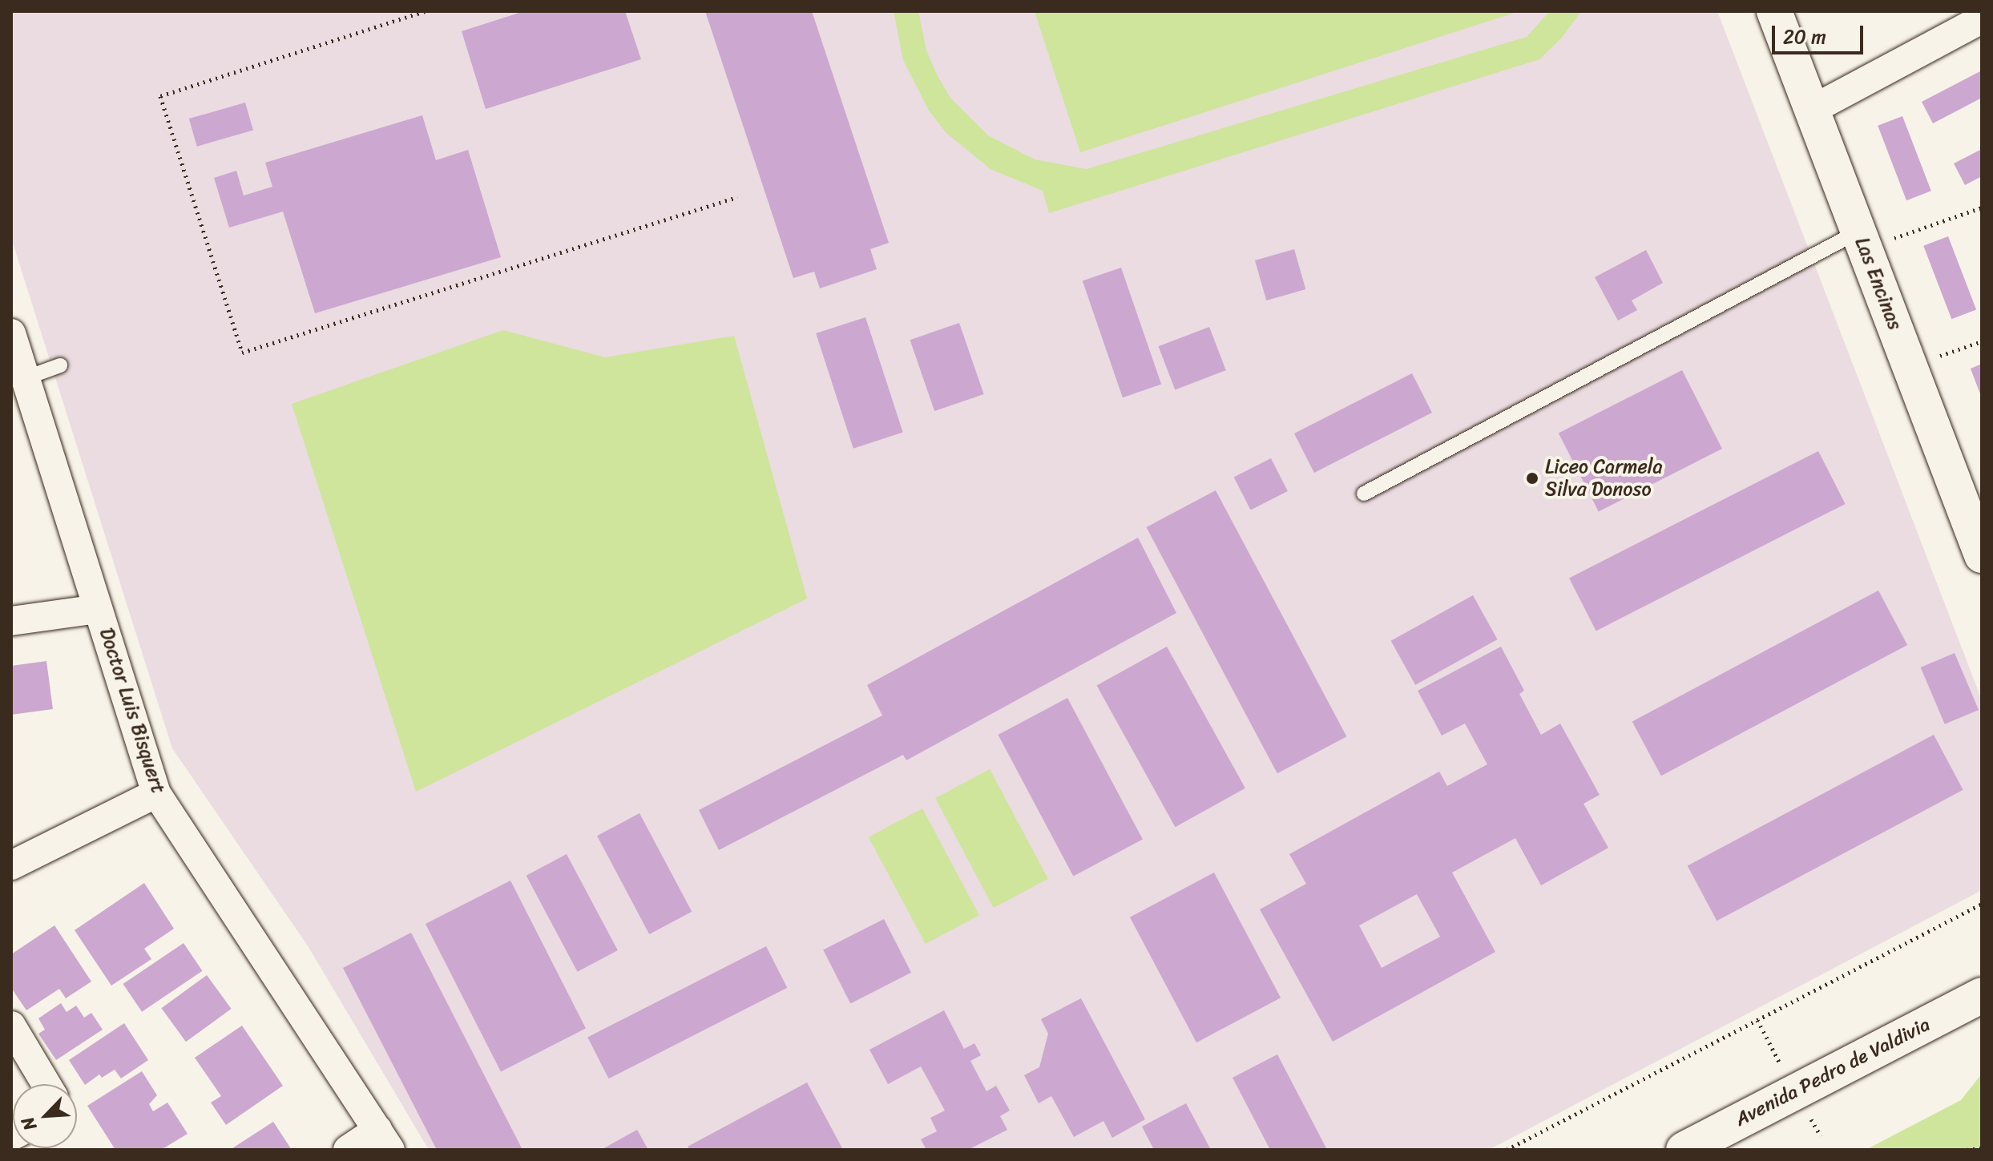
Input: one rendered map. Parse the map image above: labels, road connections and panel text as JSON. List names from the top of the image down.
{
  "streets": {
    "street": ["Las Encinas", "Doctor Luis Bisquert", "Avenida Pedro de Valdivia"]
  },
  "places": ["Liceo Carmela Silva Donoso"],
  "scale_bar": "20 m",
  "north": "bottom left"
}
